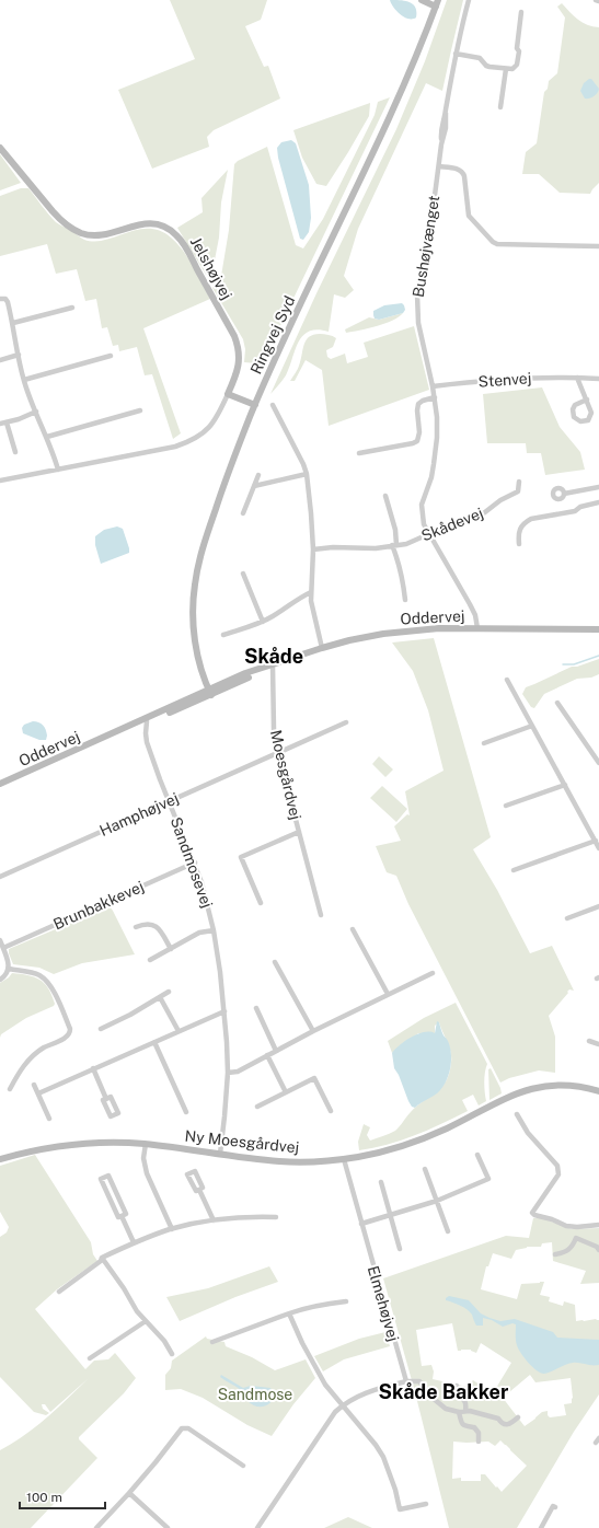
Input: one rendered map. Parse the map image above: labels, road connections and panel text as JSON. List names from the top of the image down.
{
  "streets": {
    "street": [
      "Bushøjvænget",
      "Jelshøjvej",
      "Ringvej Syd",
      "Stenvej",
      "Skådevej",
      "Oddervej",
      "Moesgårdvej",
      "Hamphøjvej",
      "Sandmosevej",
      "Brunbakkevej",
      "Ny Moesgårdvej",
      "Elmehøjvej"
    ]
  },
  "crossings": [
    ["Bushøjvænget", "Stenvej"],
    ["Bushøjvænget", "Skådevej"],
    ["Bushøjvænget", "Oddervej"],
    ["Ringvej Syd", "Oddervej"],
    ["Oddervej", "Moesgårdvej"],
    ["Oddervej", "Sandmosevej"],
    ["Moesgårdvej", "Hamphøjvej"],
    ["Hamphøjvej", "Sandmosevej"],
    ["Sandmosevej", "Brunbakkevej"],
    ["Sandmosevej", "Ny Moesgårdvej"],
    ["Ny Moesgårdvej", "Elmehøjvej"]
  ],
  "districts": ["Skåde", "Skåde Bakker"],
  "parks": ["Sandmose"],
  "scale_bar": "100 m"
}
